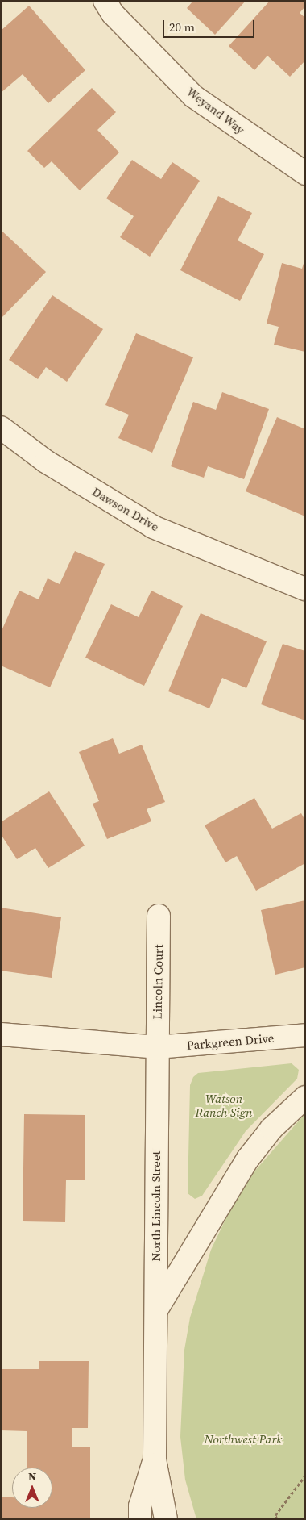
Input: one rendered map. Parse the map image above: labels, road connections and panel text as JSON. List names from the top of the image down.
{
  "streets": {
    "street": [
      "Weyand Way",
      "Dawson Drive",
      "Lincoln Court",
      "Parkgreen Drive",
      "North Lincoln Street"
    ]
  },
  "crossings": [
    ["Lincoln Court", "Parkgreen Drive"],
    ["Lincoln Court", "North Lincoln Street"],
    ["Parkgreen Drive", "North Lincoln Street"]
  ],
  "parks": ["Watson Ranch Sign", "Northwest Park"],
  "scale_bar": "20 m",
  "north": "top"
}
